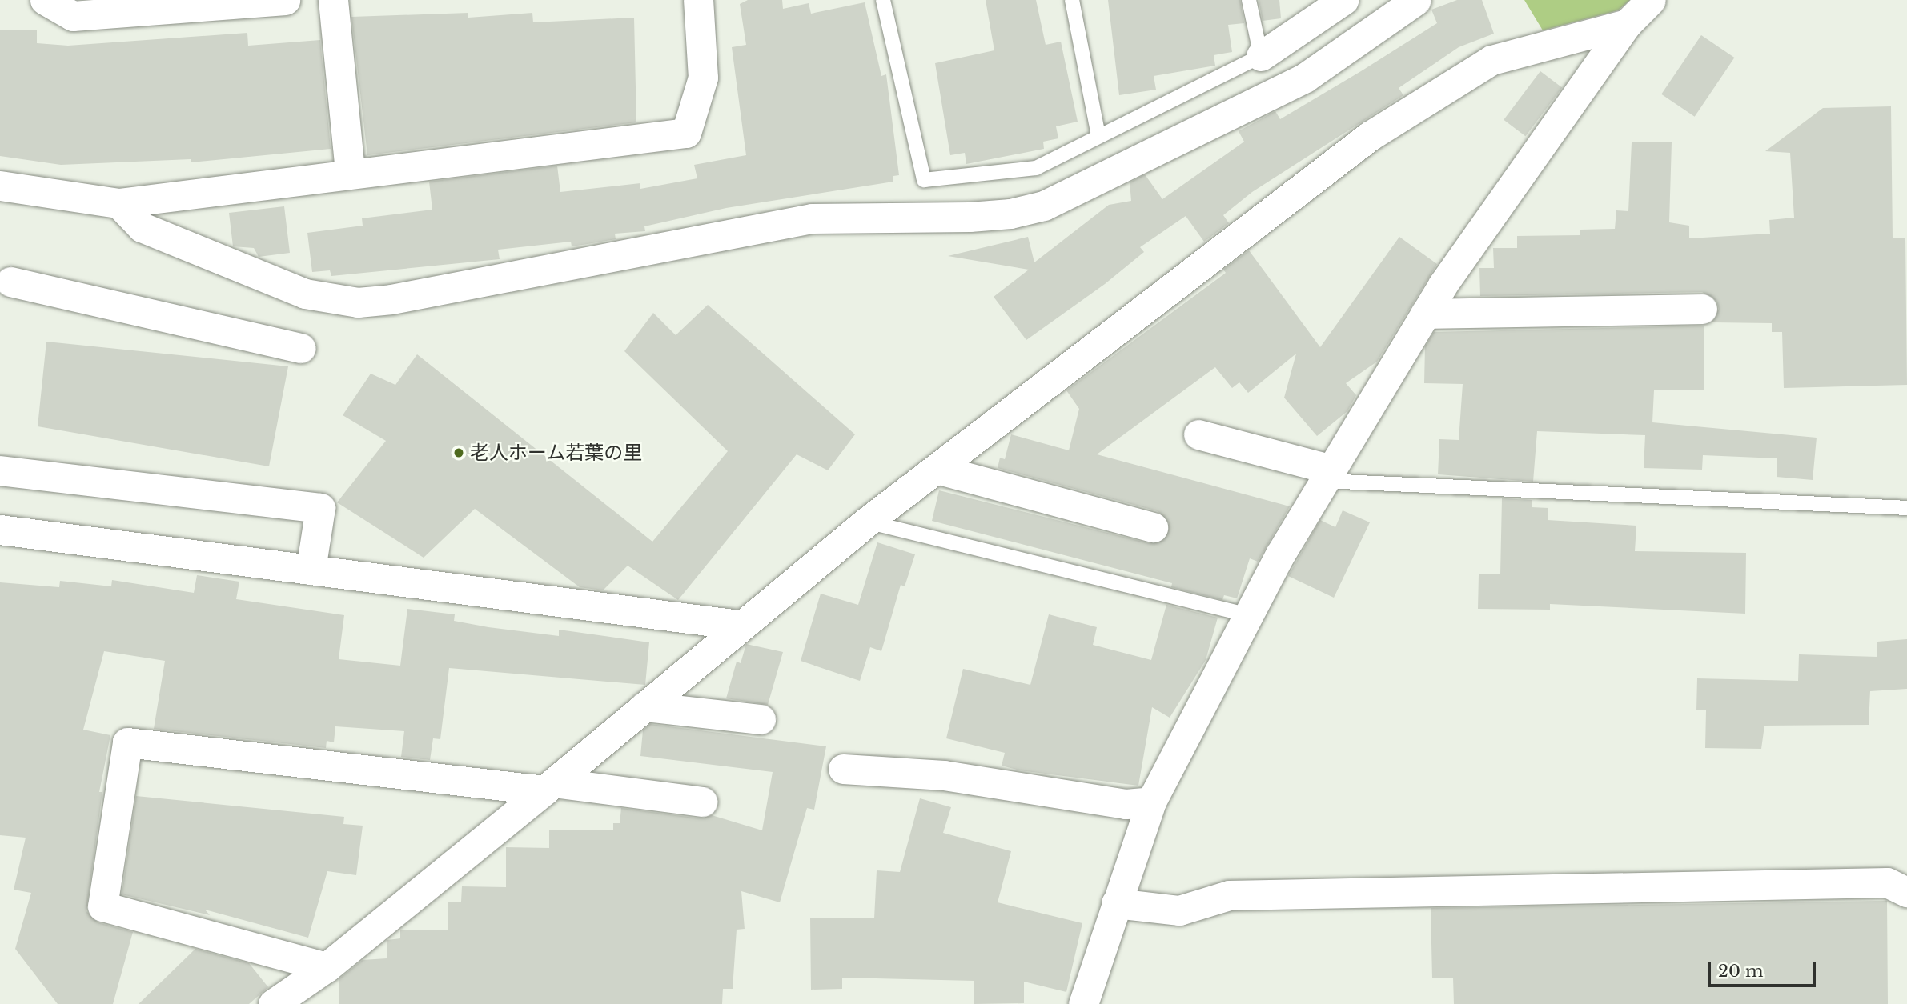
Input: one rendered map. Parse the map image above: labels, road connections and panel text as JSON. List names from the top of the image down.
{
  "places": ["老人ホーム若葉の里"],
  "scale_bar": "20 m"
}
